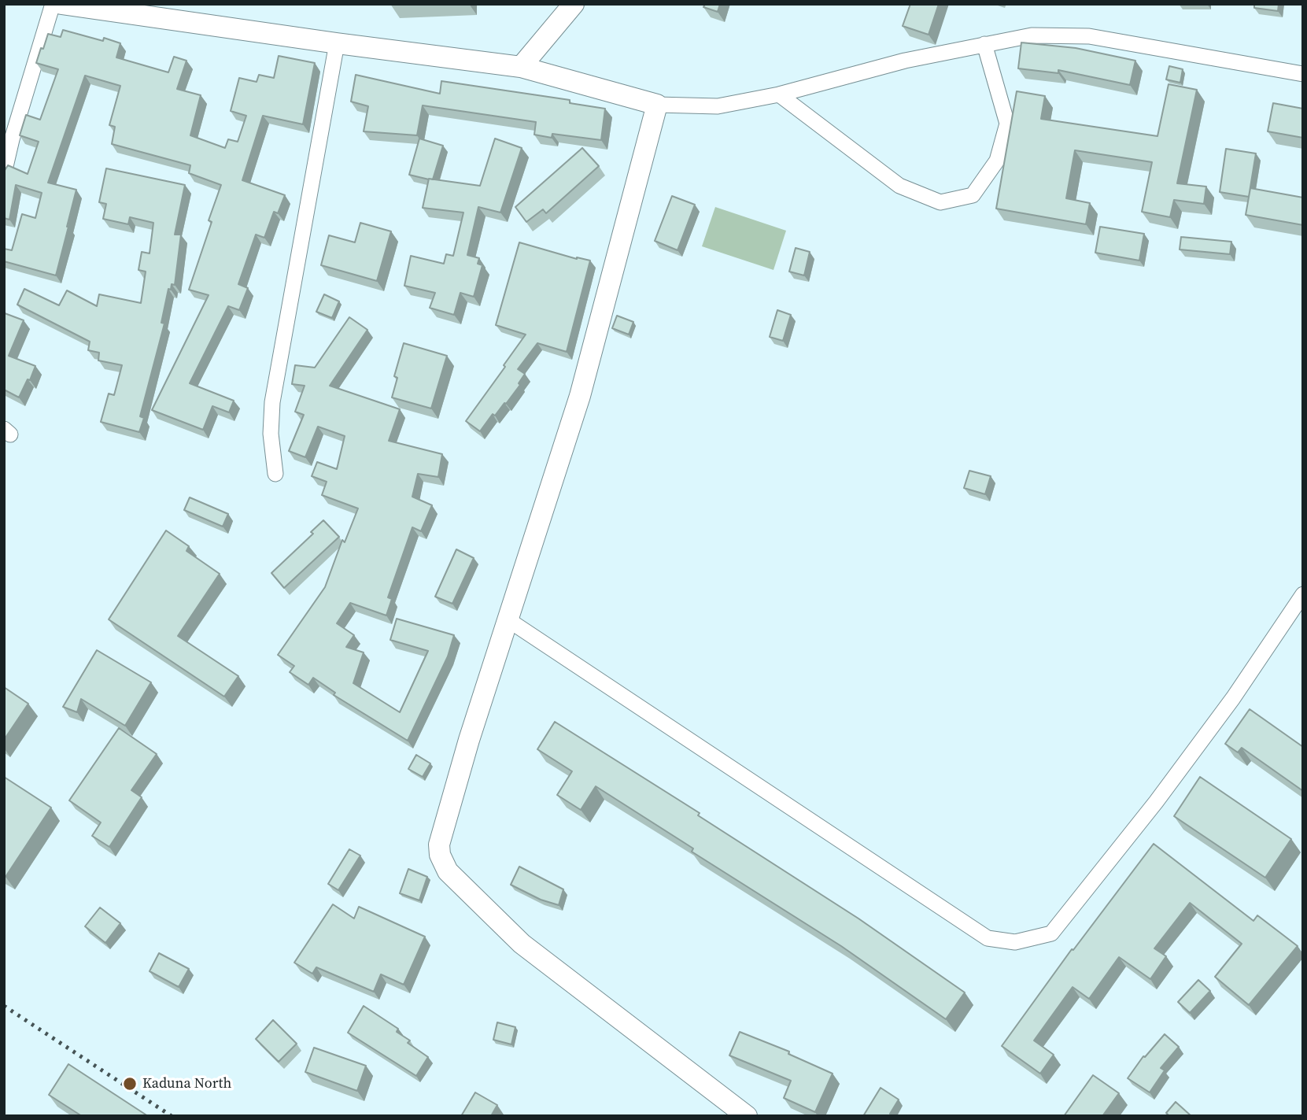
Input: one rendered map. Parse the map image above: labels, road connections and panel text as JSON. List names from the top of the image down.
{
  "places": ["Kaduna North"]
}
